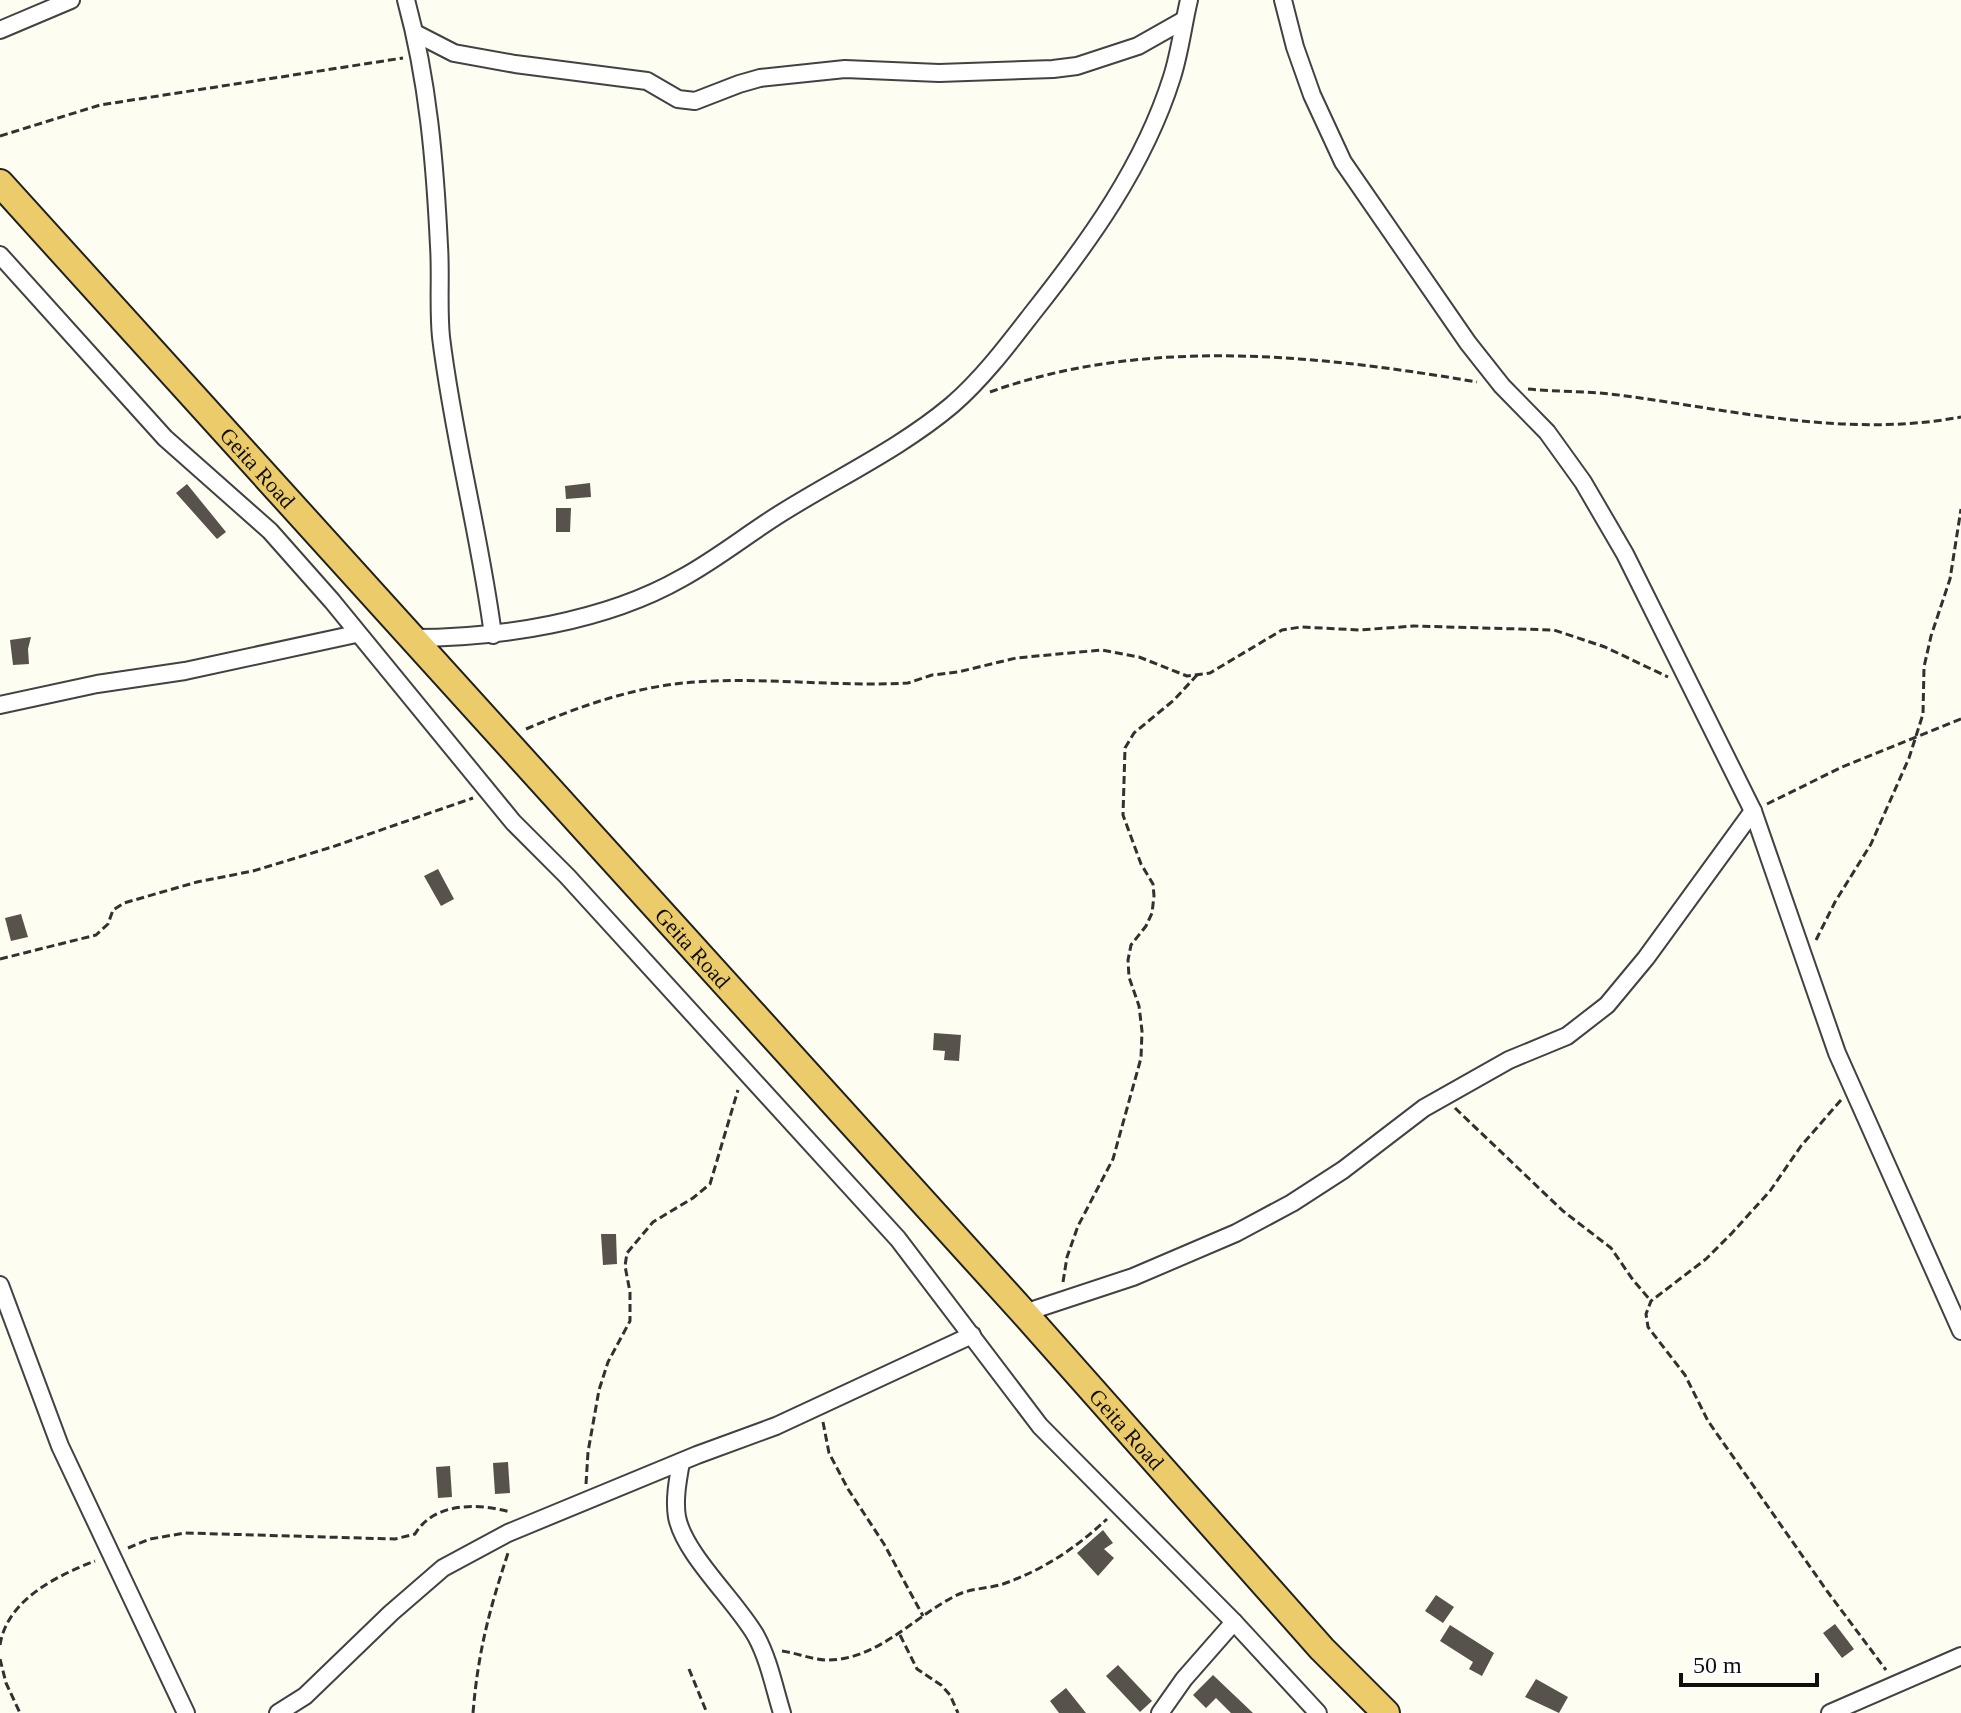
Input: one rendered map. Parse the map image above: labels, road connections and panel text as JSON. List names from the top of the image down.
{
  "streets": {
    "highway": ["Geita Road"]
  },
  "scale_bar": "50 m"
}
